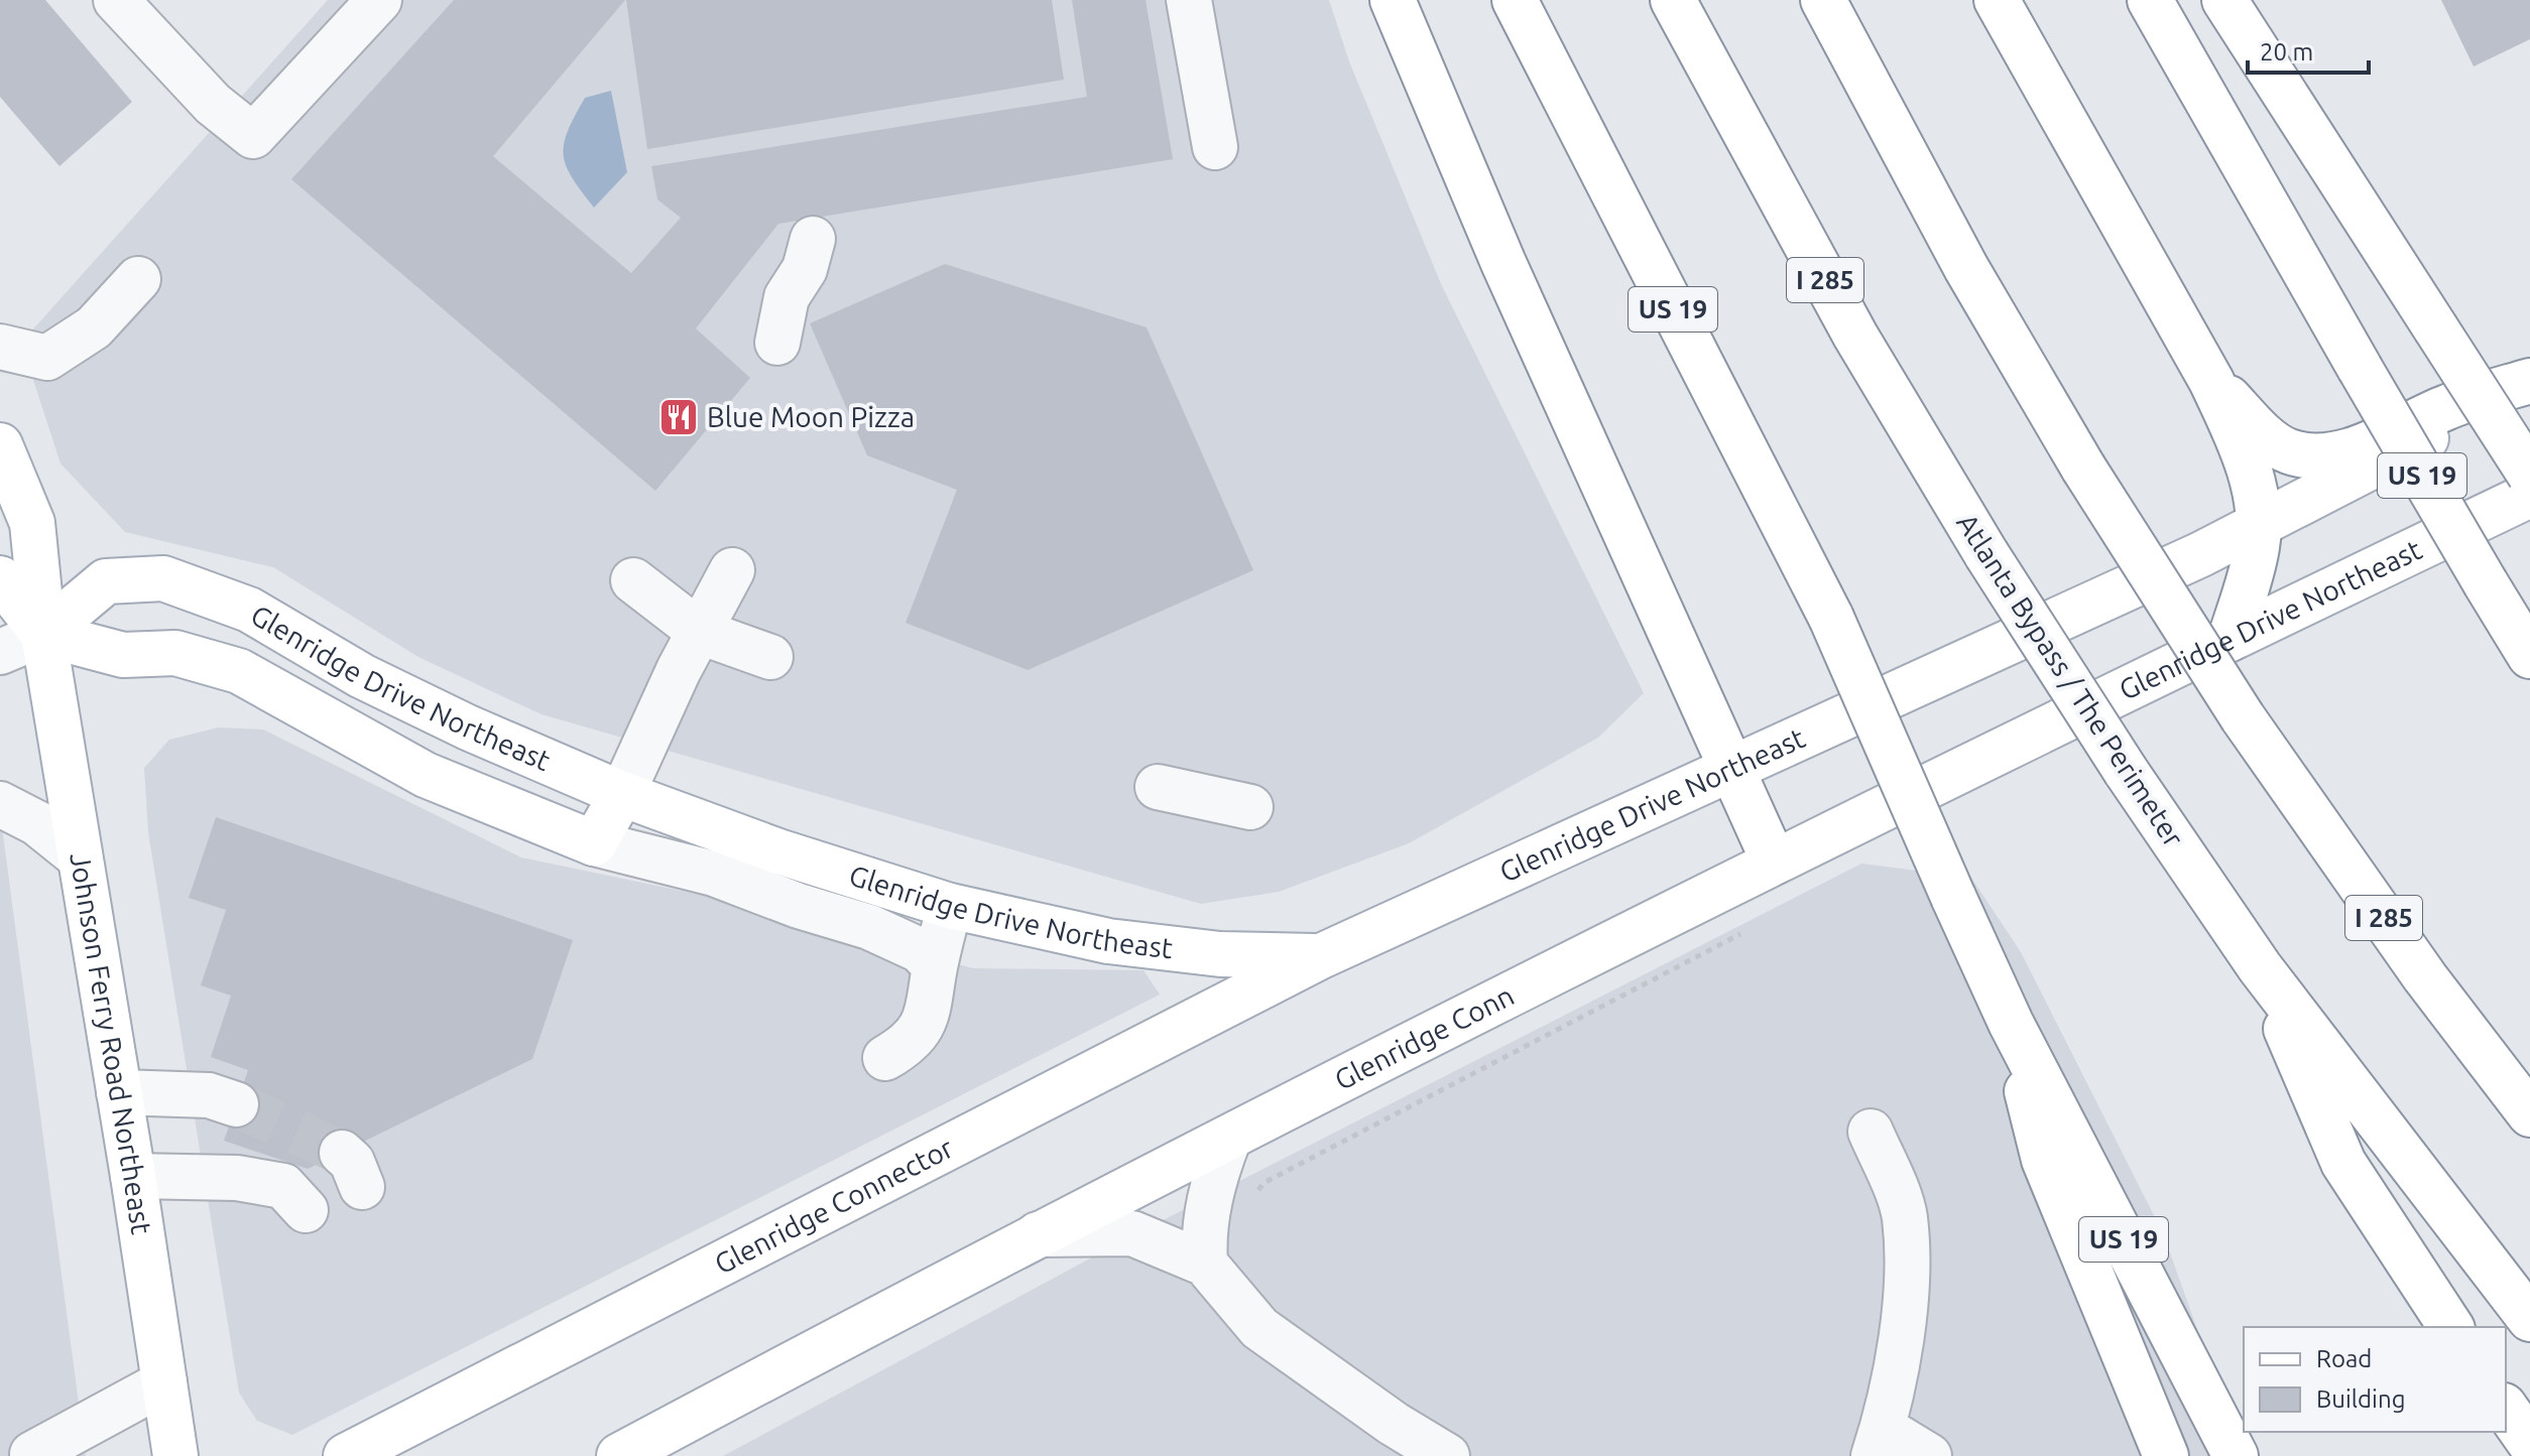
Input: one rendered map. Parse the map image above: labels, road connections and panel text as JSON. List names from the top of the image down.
{
  "streets": {
    "main road": [
      "I 285",
      "US 19",
      "Glenridge Drive Northeast",
      "Atlanta Bypass / The Perimeter",
      "Glenridge Conn",
      "Johnson Ferry Road Northeast",
      "Glenridge Connector"
    ]
  },
  "crossings": [
    ["Glenridge Drive Northeast", "Glenridge Conn"],
    ["Glenridge Drive Northeast", "Johnson Ferry Road Northeast"],
    ["Glenridge Drive Northeast", "Glenridge Connector"]
  ],
  "places": {
    "restaurant": ["Blue Moon Pizza"]
  },
  "legend": ["Road", "Building"],
  "scale_bar": "20 m"
}
